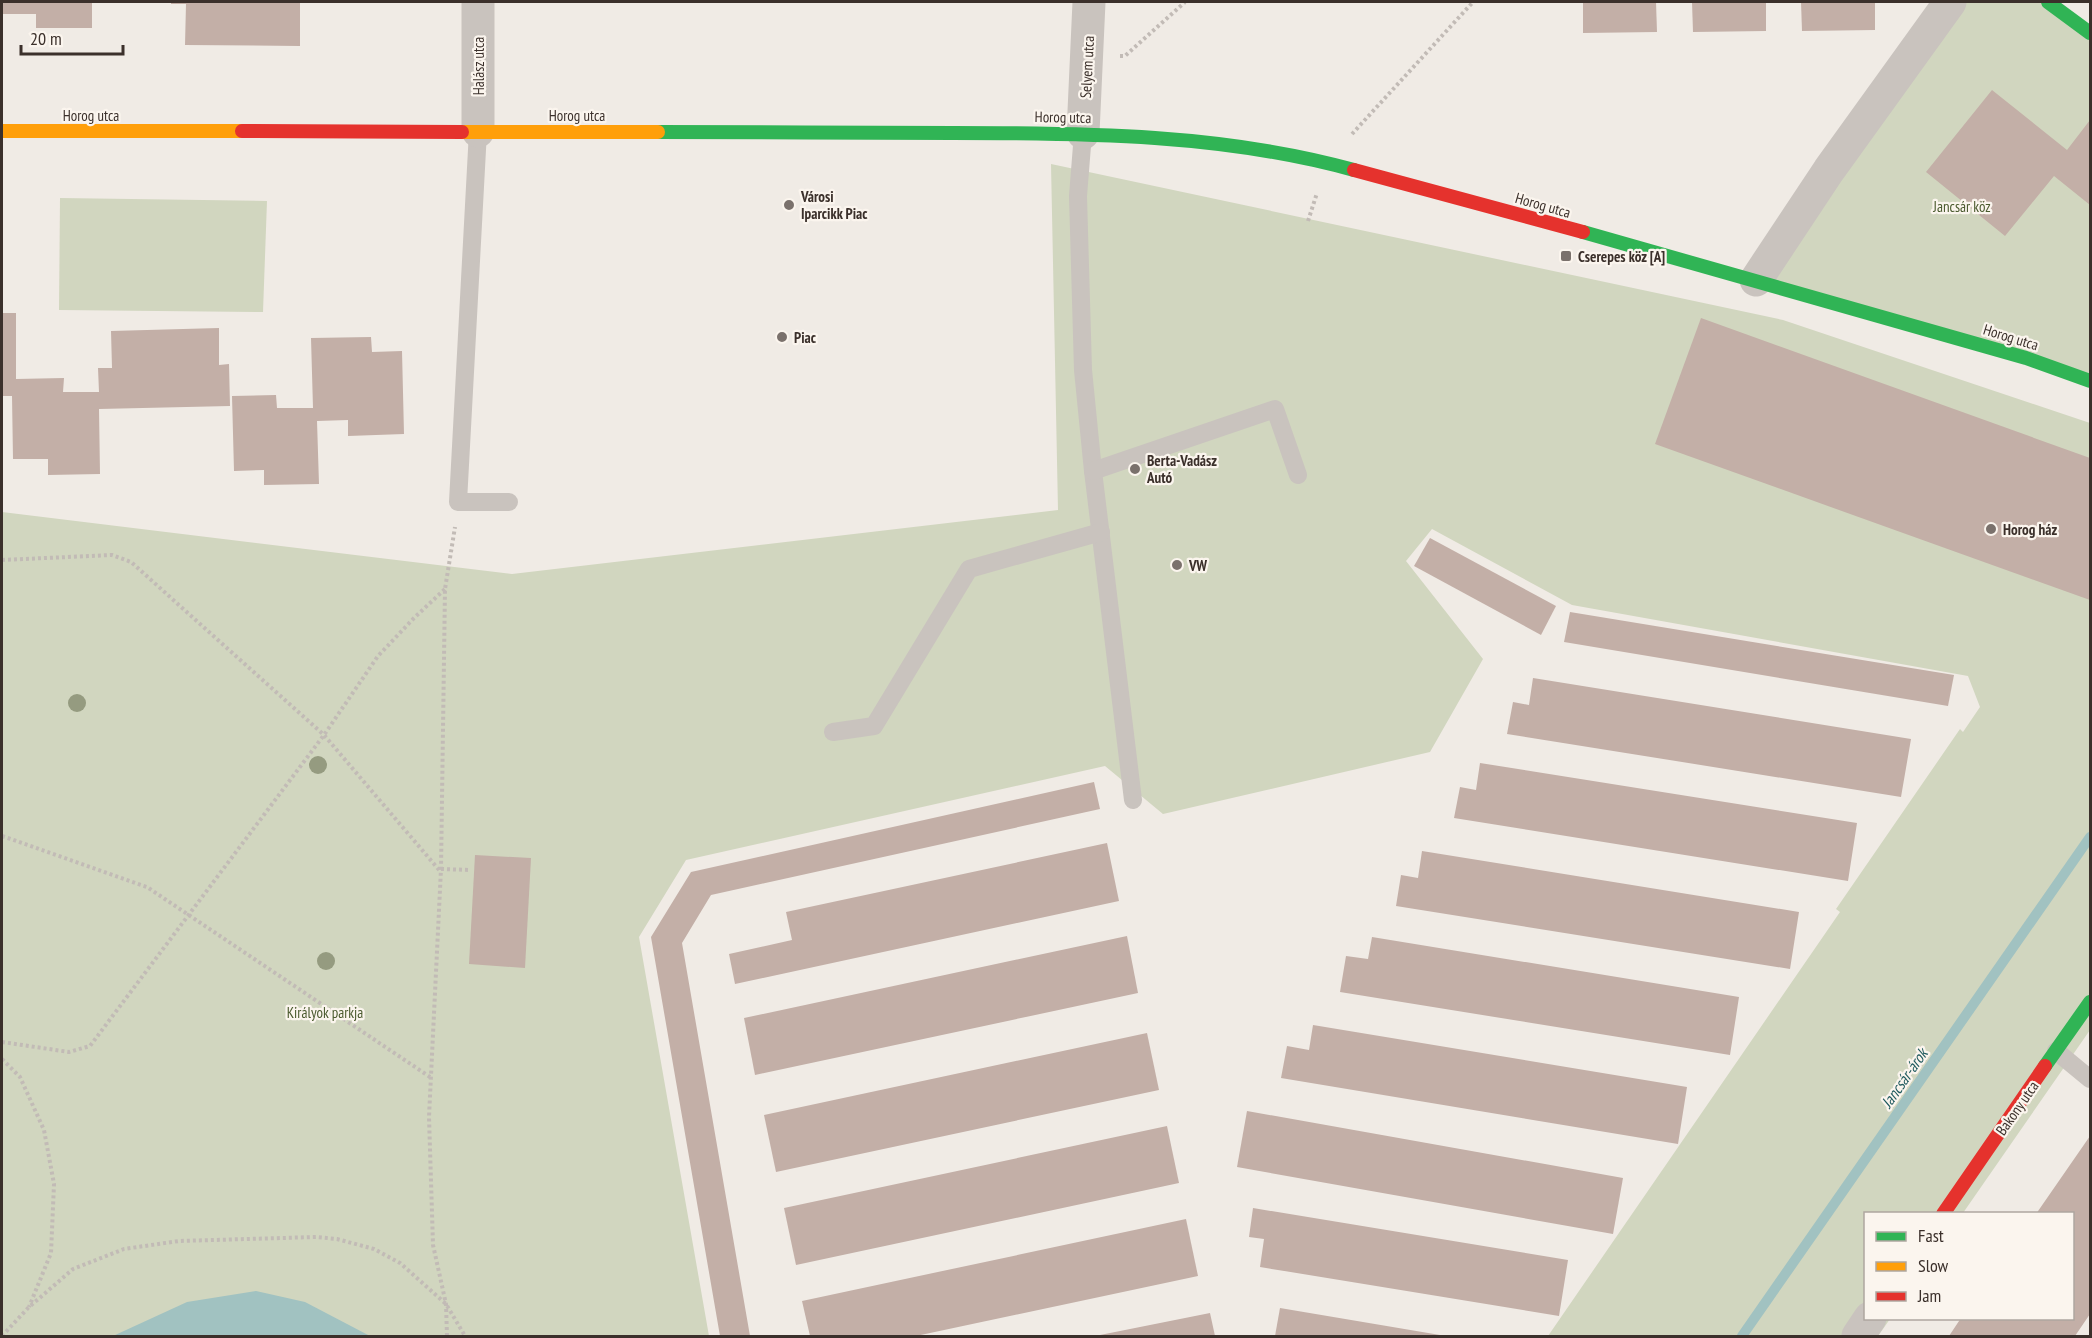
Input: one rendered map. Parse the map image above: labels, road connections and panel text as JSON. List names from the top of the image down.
{
  "streets": {
    "street": [
      "Halász utca",
      "Selyem utca",
      "Horog utca",
      "Bakony utca"
    ]
  },
  "crossings": [
    ["Halász utca", "Horog utca"],
    ["Selyem utca", "Horog utca"]
  ],
  "water": ["Jancsár-árok"],
  "parks": ["Jancsár köz", "Királyok parkja"],
  "places": {
    "other": [
      "Városi Iparcikk Piac",
      "Piac",
      "Berta-Vadász Autó",
      "Horog ház",
      "VW"
    ],
    "transit": ["Cserepes köz [A]"]
  },
  "legend": ["Fast", "Slow", "Jam"],
  "scale_bar": "20 m"
}
